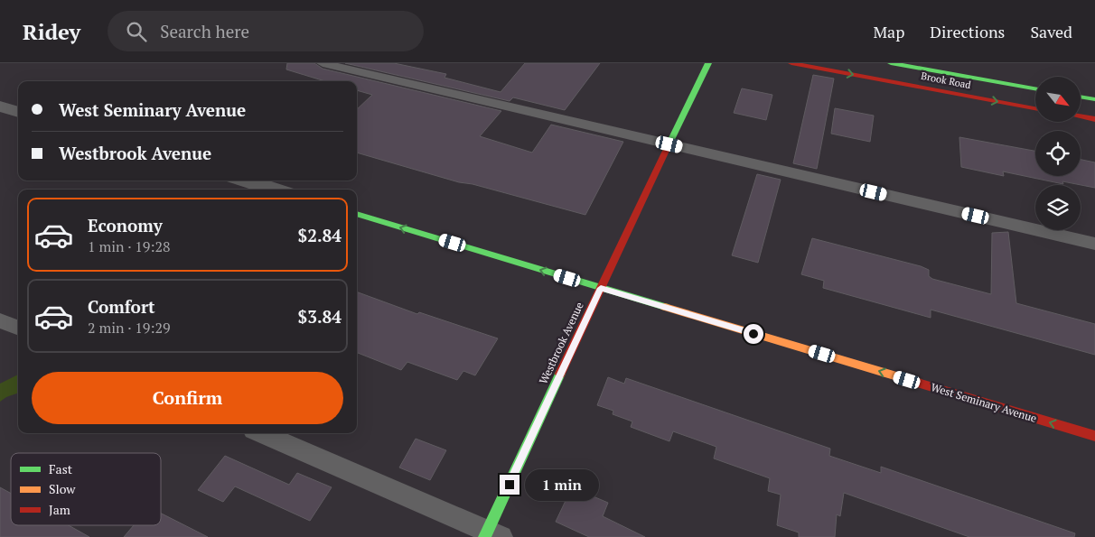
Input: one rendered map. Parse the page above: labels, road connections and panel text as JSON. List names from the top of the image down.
{
  "streets": {
    "street": ["Brook Road", "Westbrook Avenue", "West Seminary Avenue"]
  },
  "crossings": [
    ["Westbrook Avenue", "West Seminary Avenue"]
  ],
  "one_way": ["West Seminary Avenue"],
  "legend": ["Fast", "Slow", "Jam"],
  "north": "bottom right",
  "page": {
    "header": "Ridey",
    "search": "Search here",
    "nav": ["Map", "Directions", "Saved"],
    "banner": ["West Seminary Avenue", "Westbrook Avenue"],
    "list": [
      {
        "name": "Economy",
        "note": "1 min · 19:28",
        "value": "$2.84"
      },
      {
        "name": "Comfort",
        "note": "2 min · 19:29",
        "value": "$3.84"
      }
    ],
    "buttons": "Confirm",
    "bubble": "1 min"
  }
}
